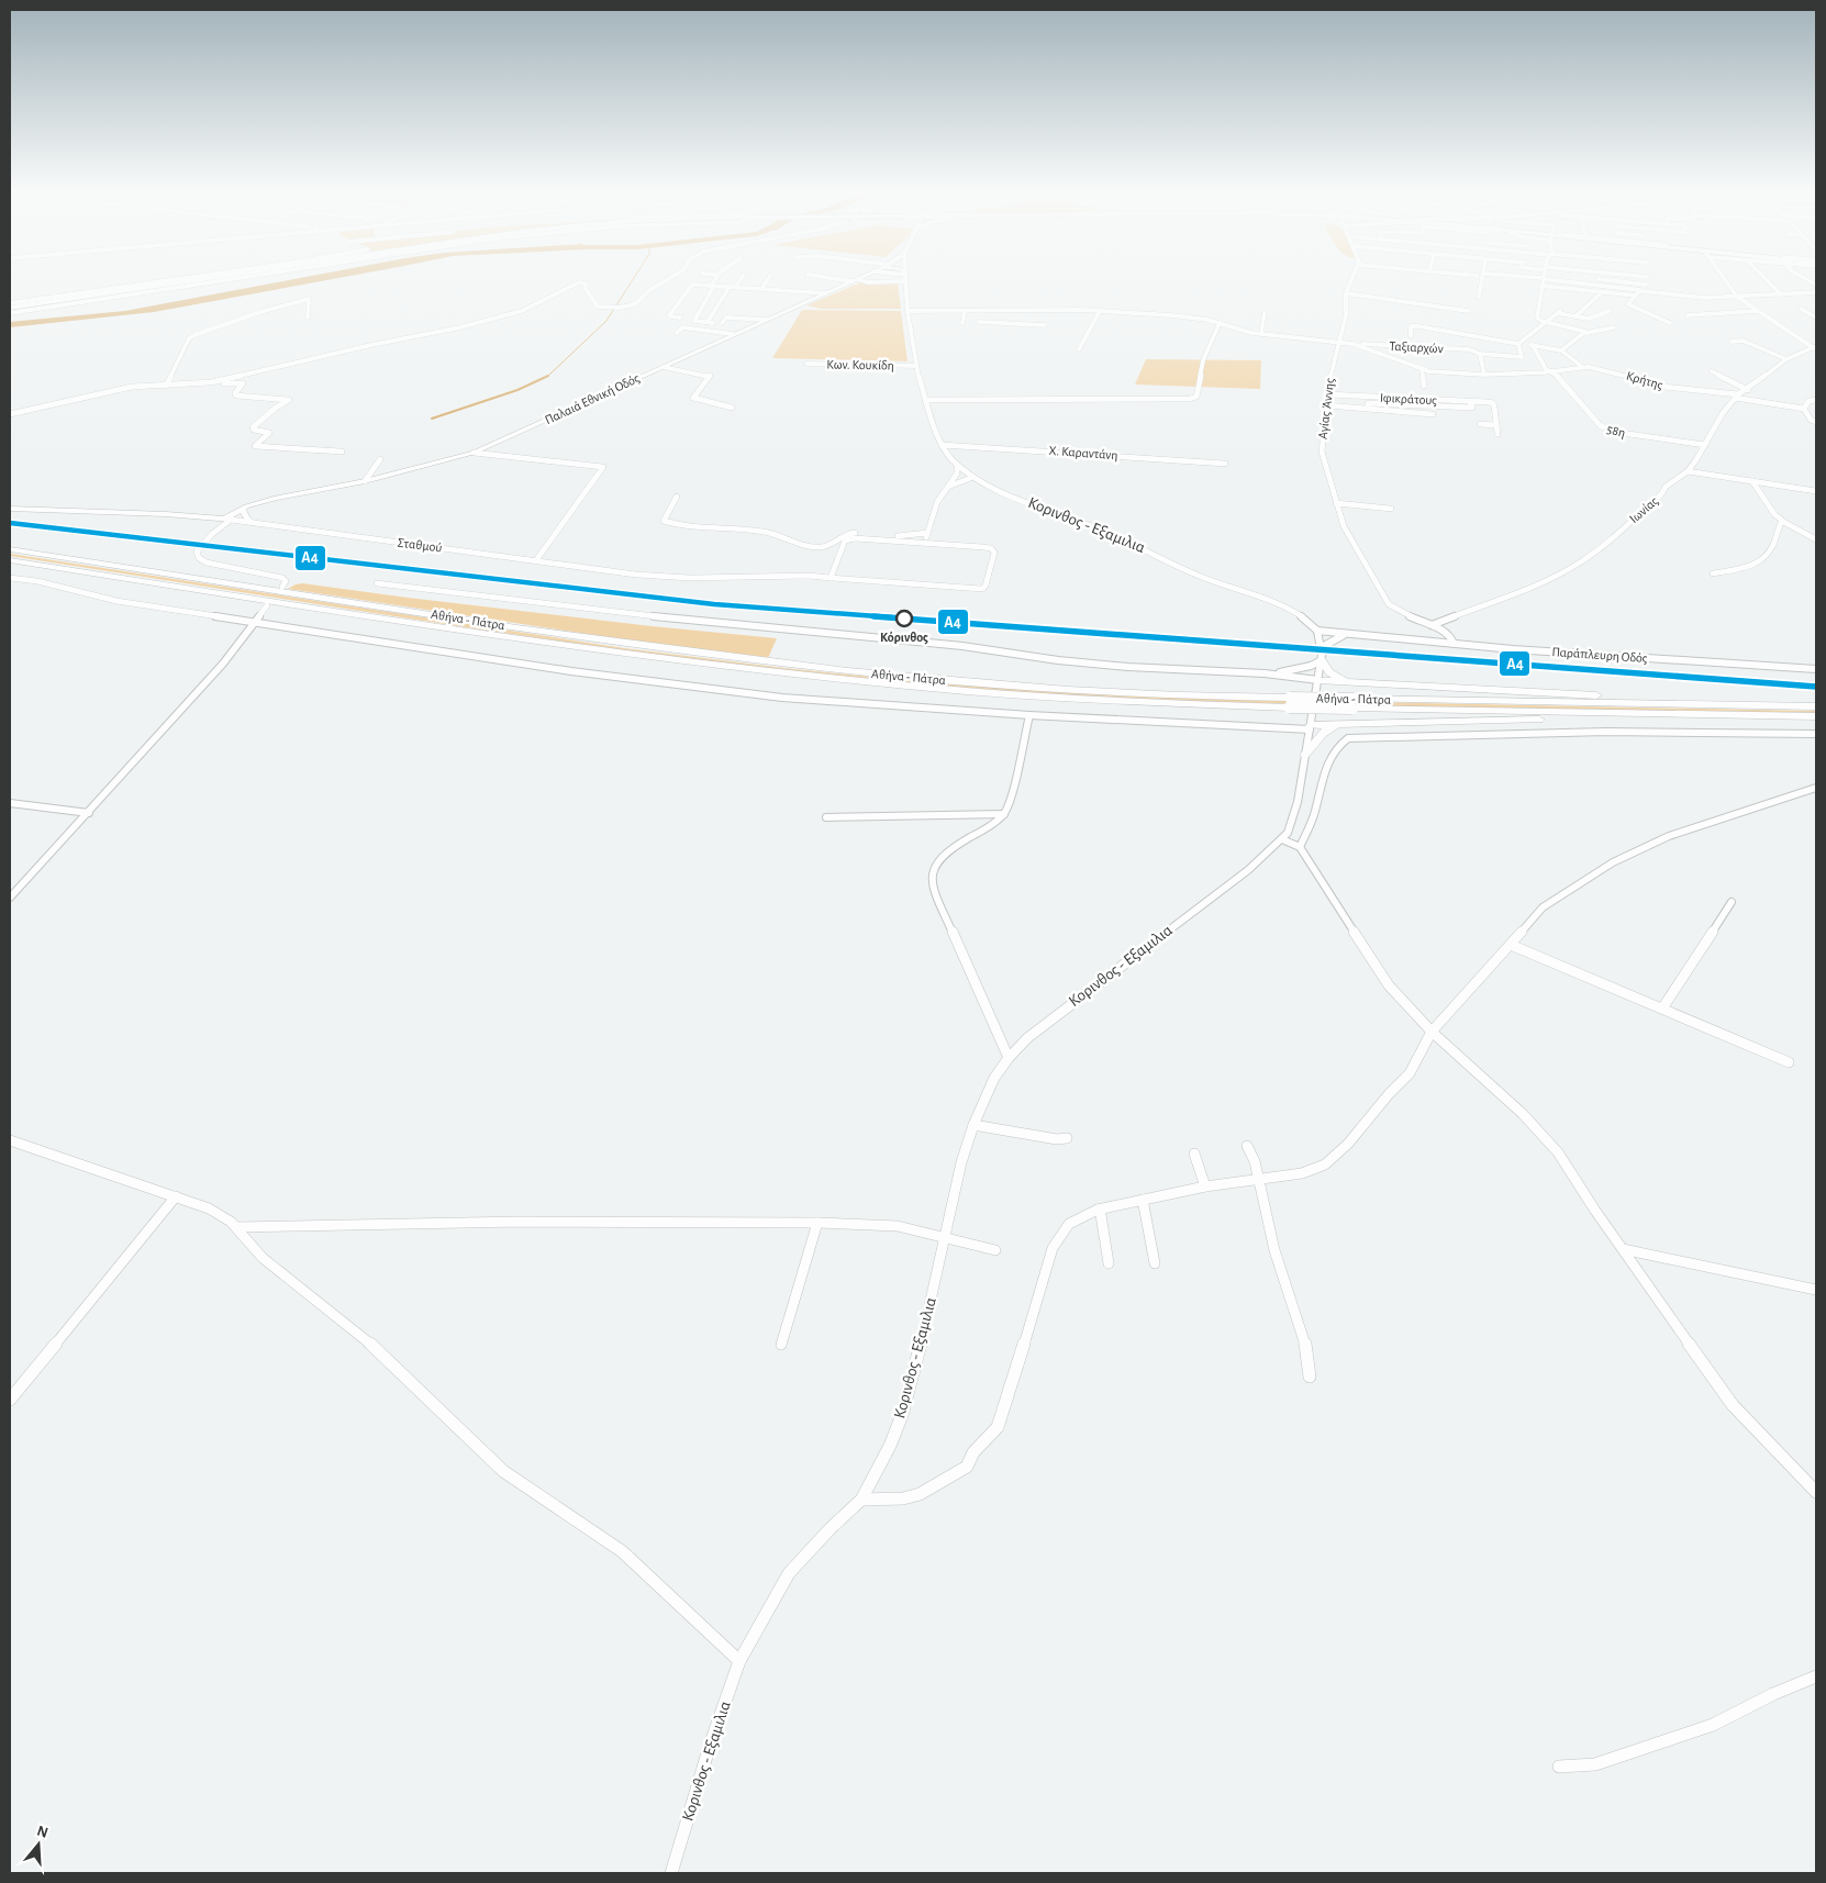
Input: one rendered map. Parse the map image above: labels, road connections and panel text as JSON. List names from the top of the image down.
{
  "streets": {
    "highway": ["Αθήνα - Πάτρα"],
    "main road": ["Παλαιά Εθνική Οδός", "Σταθμού"],
    "street": [
      "Ταξιαρχών",
      "Κων. Κουκίδη",
      "Κρήτης",
      "Ιφικράτους",
      "Αγίας Άννης",
      "58η",
      "Χ. Καραντάνη",
      "Ιωνίας",
      "Κορινθος - Εξαμιλια",
      "Παράπλευρη Οδός"
    ]
  },
  "crossings": [
    ["Ταξιαρχών", "Κρήτης"],
    ["Κων. Κουκίδη", "Κορινθος - Εξαμιλια"],
    ["Κρήτης", "58η"],
    ["Κρήτης", "Ιωνίας"],
    ["Παλαιά Εθνική Οδός", "Σταθμού"],
    ["Ιφικράτους", "Αγίας Άννης"],
    ["Αγίας Άννης", "Ιωνίας"],
    ["Αγίας Άννης", "Παράπλευρη Οδός"],
    ["58η", "Ιωνίας"],
    ["Χ. Καραντάνη", "Κορινθος - Εξαμιλια"],
    ["Κορινθος - Εξαμιλια", "Παράπλευρη Οδός"]
  ],
  "places": ["Κόρινθος"],
  "lines": ["transit line A4"],
  "north": "top"
}
